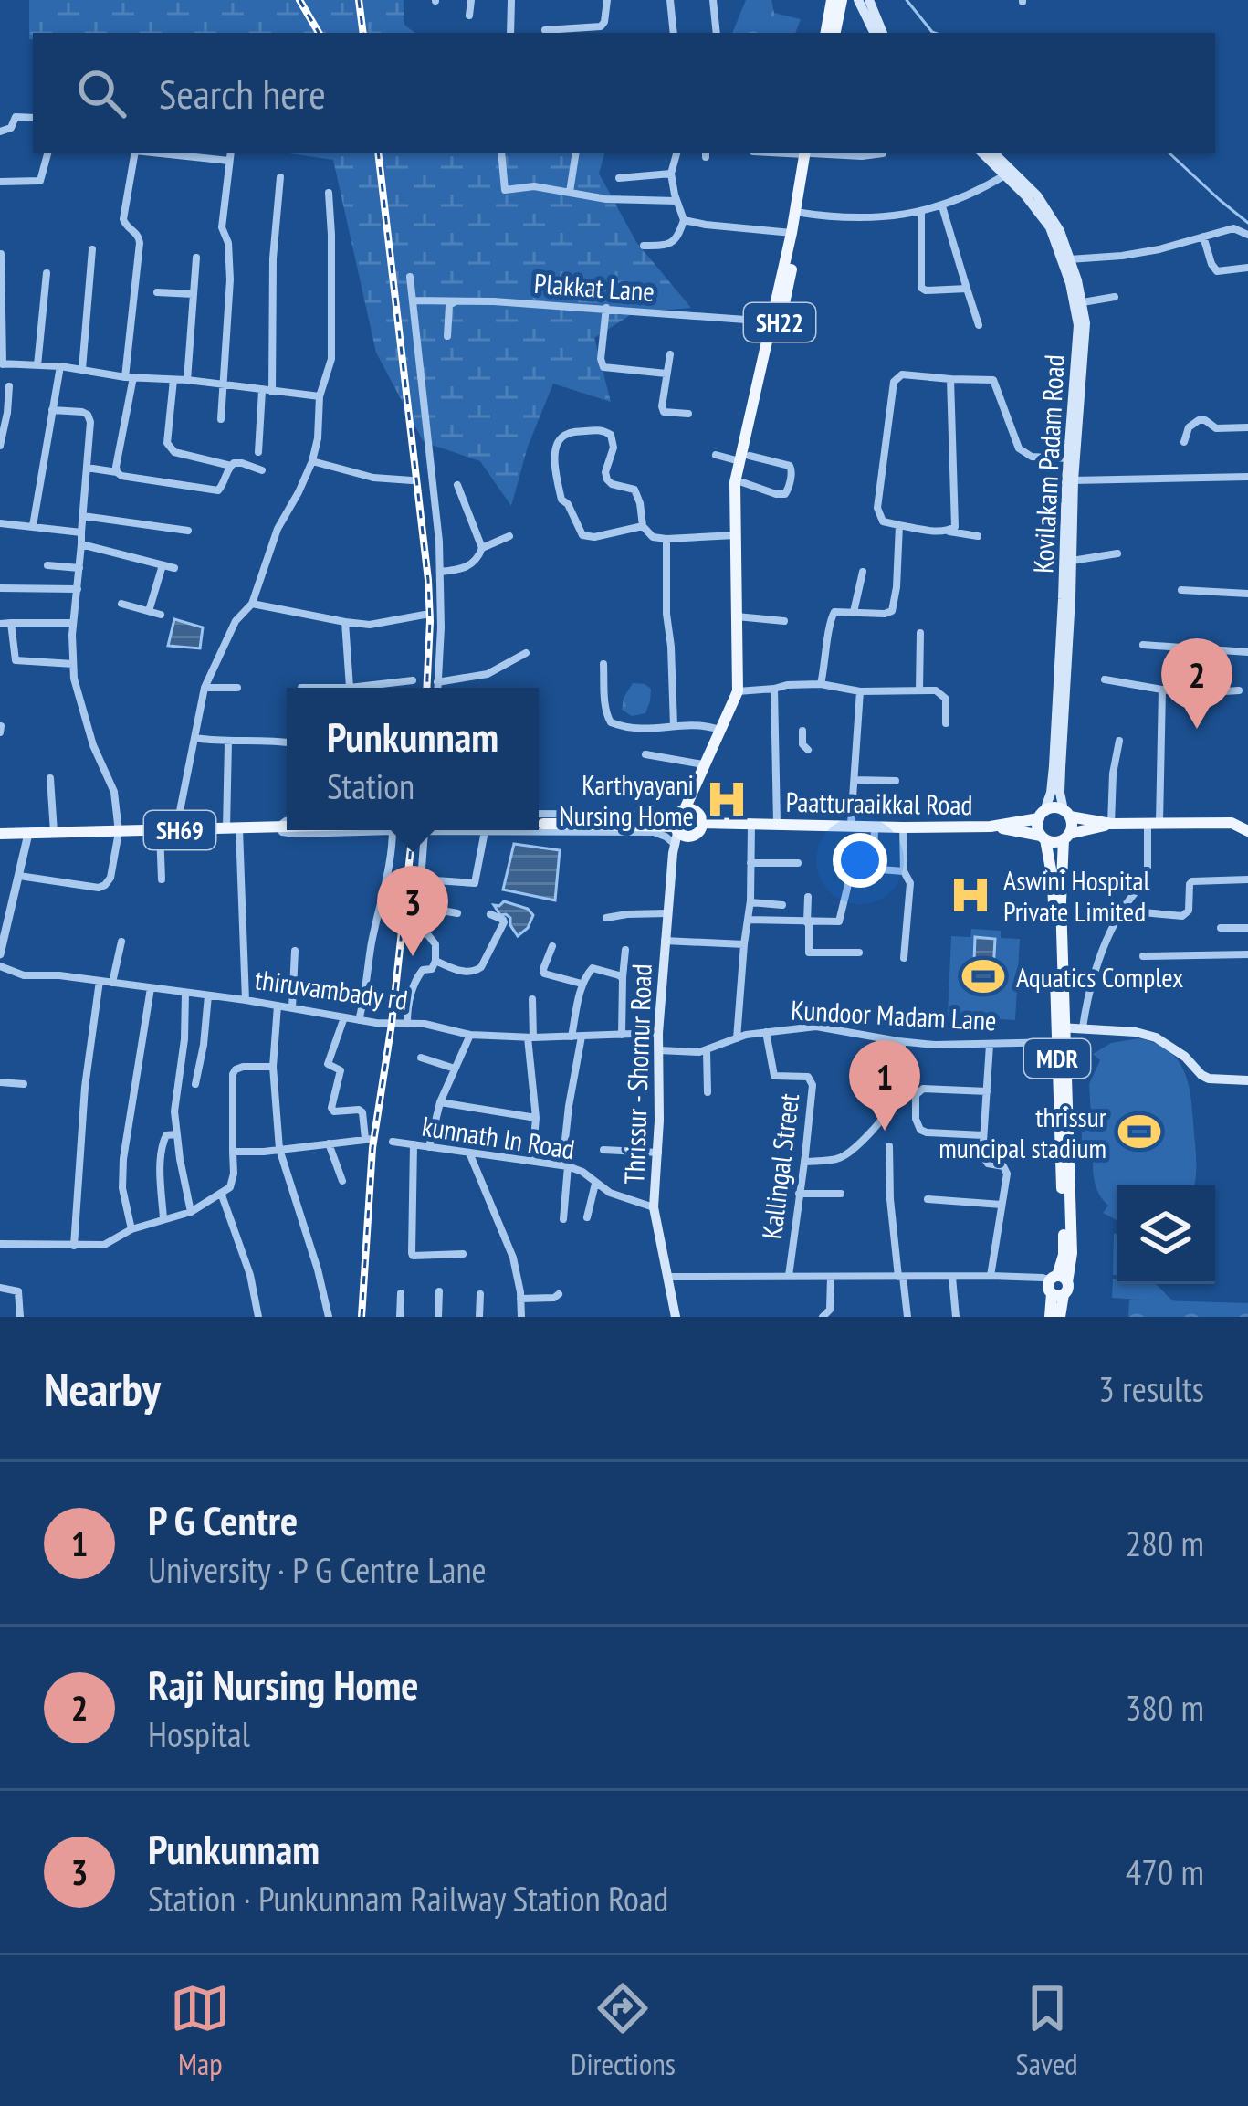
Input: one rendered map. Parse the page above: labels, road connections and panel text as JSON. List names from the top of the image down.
{
  "streets": {
    "main road": [
      "SH22",
      "Kovilakam Padam Road",
      "Paatturaaikkal Road",
      "SH69",
      "MDR",
      "Thrissur - Shornur Road"
    ],
    "street": [
      "Plakkat Lane",
      "thiruvambady rd",
      "Kundoor Madam Lane",
      "kunnath ln Road",
      "Kallingal Street"
    ]
  },
  "crossings": [
    ["Plakkat Lane", "SH22"],
    ["SH22", "SH69"],
    ["SH22", "Thrissur - Shornur Road"],
    ["Kovilakam Padam Road", "SH69"],
    ["Kovilakam Padam Road", "MDR"],
    ["Paatturaaikkal Road", "SH69"],
    ["SH69", "MDR"],
    ["SH69", "Thrissur - Shornur Road"],
    ["thiruvambady rd", "Thrissur - Shornur Road"],
    ["Kundoor Madam Lane", "MDR"],
    ["Kundoor Madam Lane", "Thrissur - Shornur Road"],
    ["Kundoor Madam Lane", "Kallingal Street"],
    ["Thrissur - Shornur Road", "kunnath ln Road"]
  ],
  "places": {
    "hospital": ["Karthyayani Nursing Home", "Aswini Hospital Private Limited"],
    "sports": ["Aquatics Complex", "thrissur muncipal stadium"]
  },
  "page": {
    "search": "Search here",
    "pins": ["2", "3", "1"],
    "popup": ["Punkunnam", "Station"],
    "heading": ["Nearby", "3 results"],
    "list": [
      {
        "mark": "1",
        "name": "P G Centre",
        "note": "University · P G Centre Lane",
        "value": "280 m"
      },
      {
        "mark": "2",
        "name": "Raji Nursing Home",
        "note": "Hospital",
        "value": "380 m"
      },
      {
        "mark": "3",
        "name": "Punkunnam",
        "note": "Station · Punkunnam Railway Station Road",
        "value": "470 m"
      }
    ],
    "nav": ["Map", "Directions", "Saved"]
  }
}
